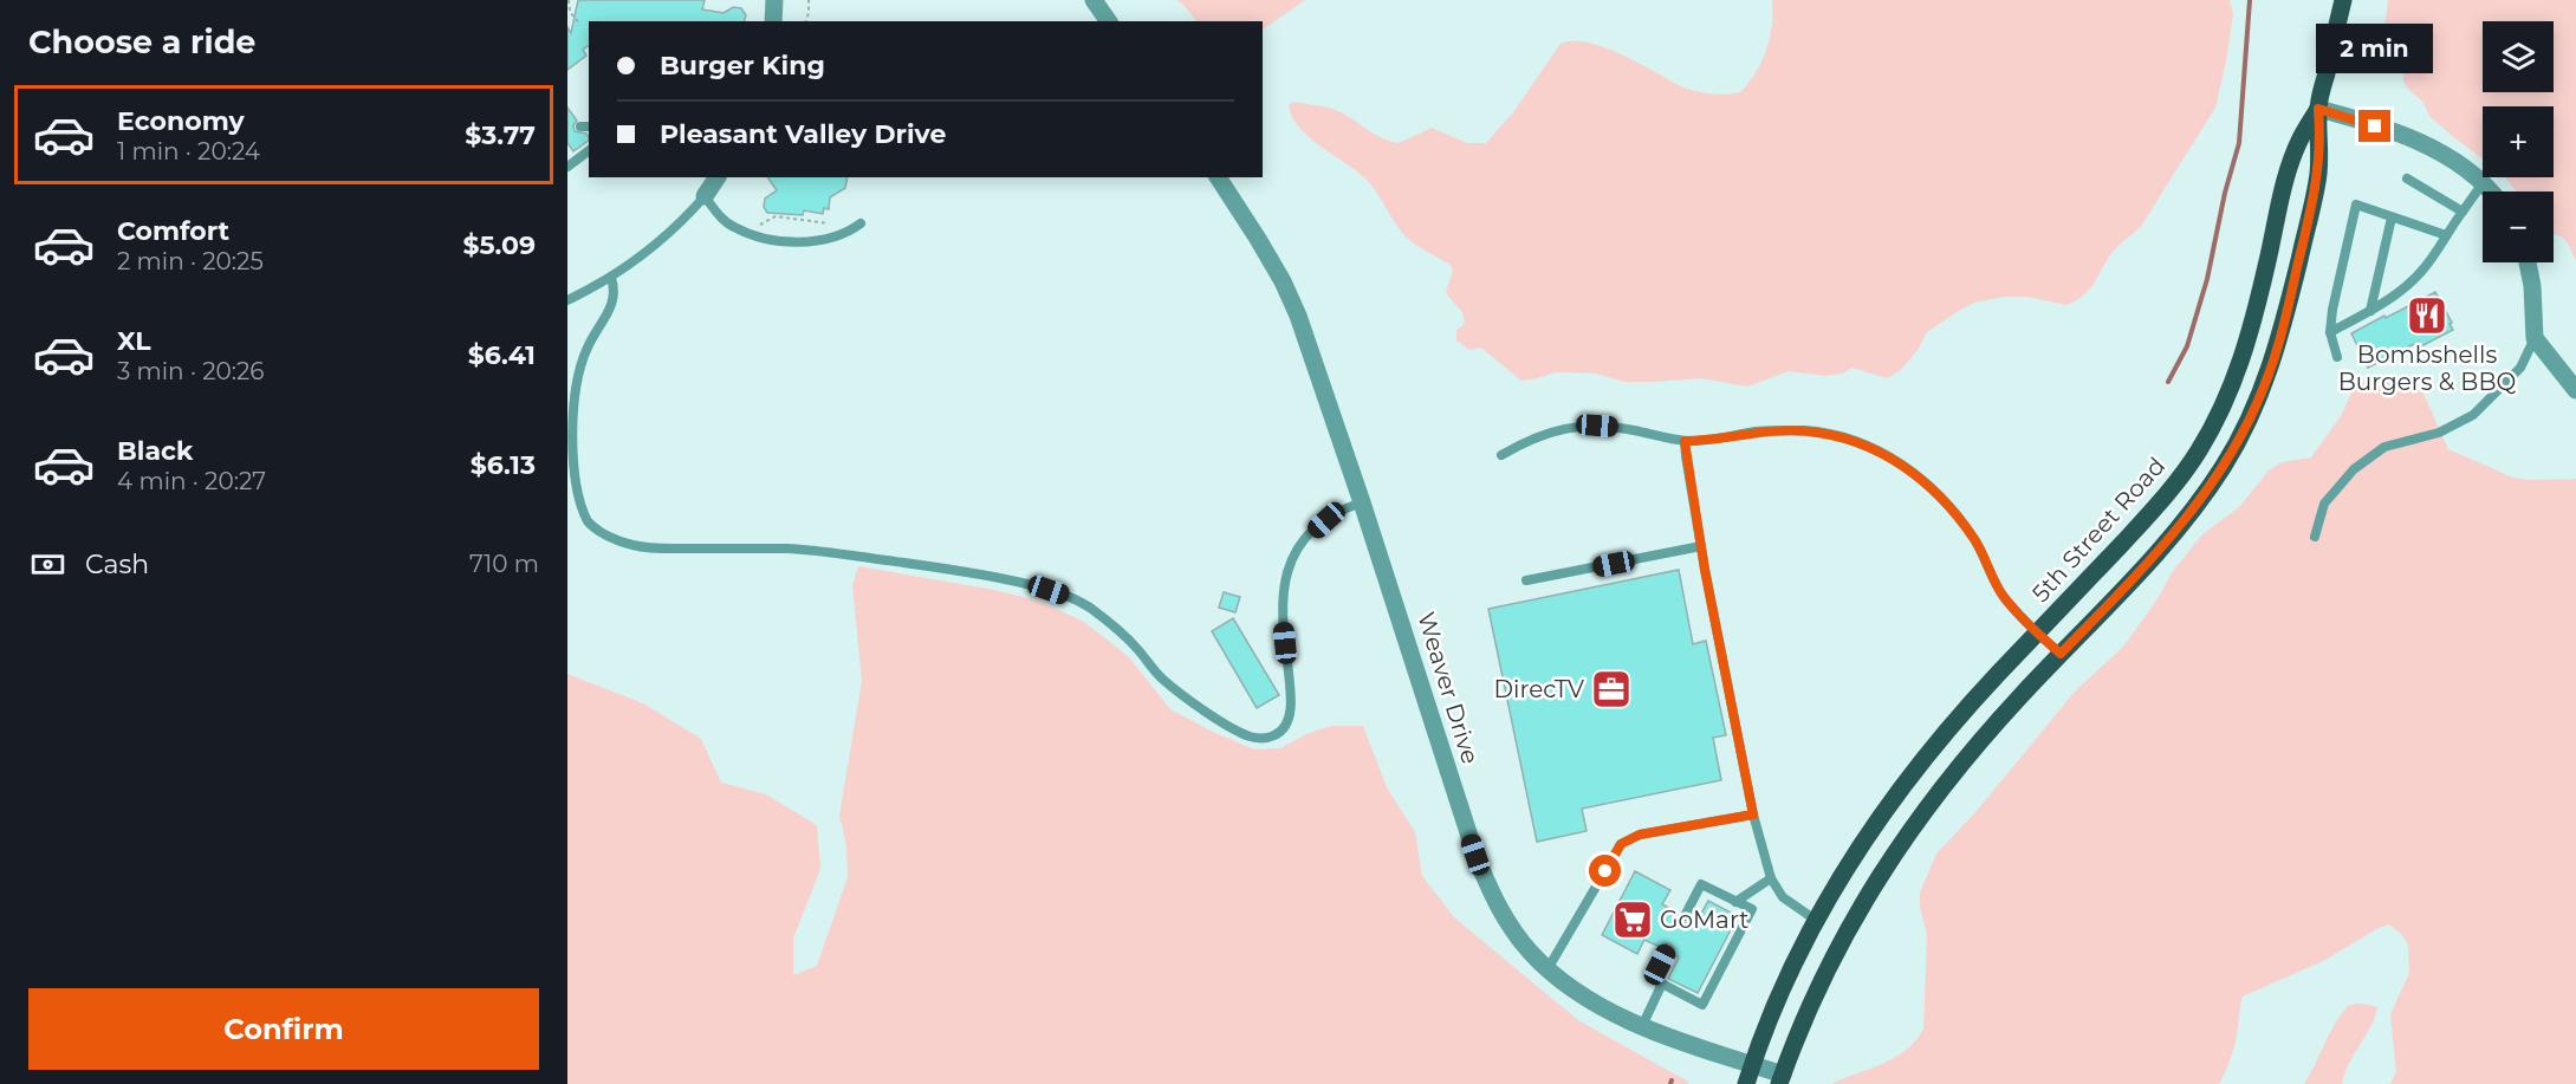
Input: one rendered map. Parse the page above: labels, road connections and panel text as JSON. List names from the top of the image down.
{
  "streets": {
    "main road": ["5th Street Road"],
    "street": ["Weaver Drive"]
  },
  "crossings": [
    ["5th Street Road", "Weaver Drive"]
  ],
  "places": {
    "restaurant": ["Bombshells Burgers & BBQ"],
    "office": ["DirecTV"],
    "supermarket": ["GoMart"]
  },
  "page": {
    "heading": "Choose a ride",
    "map_buttons": ["+", "−"],
    "banner": ["Burger King", "Pleasant Valley Drive"],
    "bubble": "2 min",
    "list": [
      {
        "name": "Economy",
        "note": "1 min · 20:24",
        "value": "$3.77"
      },
      {
        "name": "Comfort",
        "note": "2 min · 20:25",
        "value": "$5.09"
      },
      {
        "name": "XL",
        "note": "3 min · 20:26",
        "value": "$6.41"
      },
      {
        "name": "Black",
        "note": "4 min · 20:27",
        "value": "$6.13"
      }
    ],
    "pay": ["Cash", "710 m"],
    "buttons": "Confirm"
  }
}
